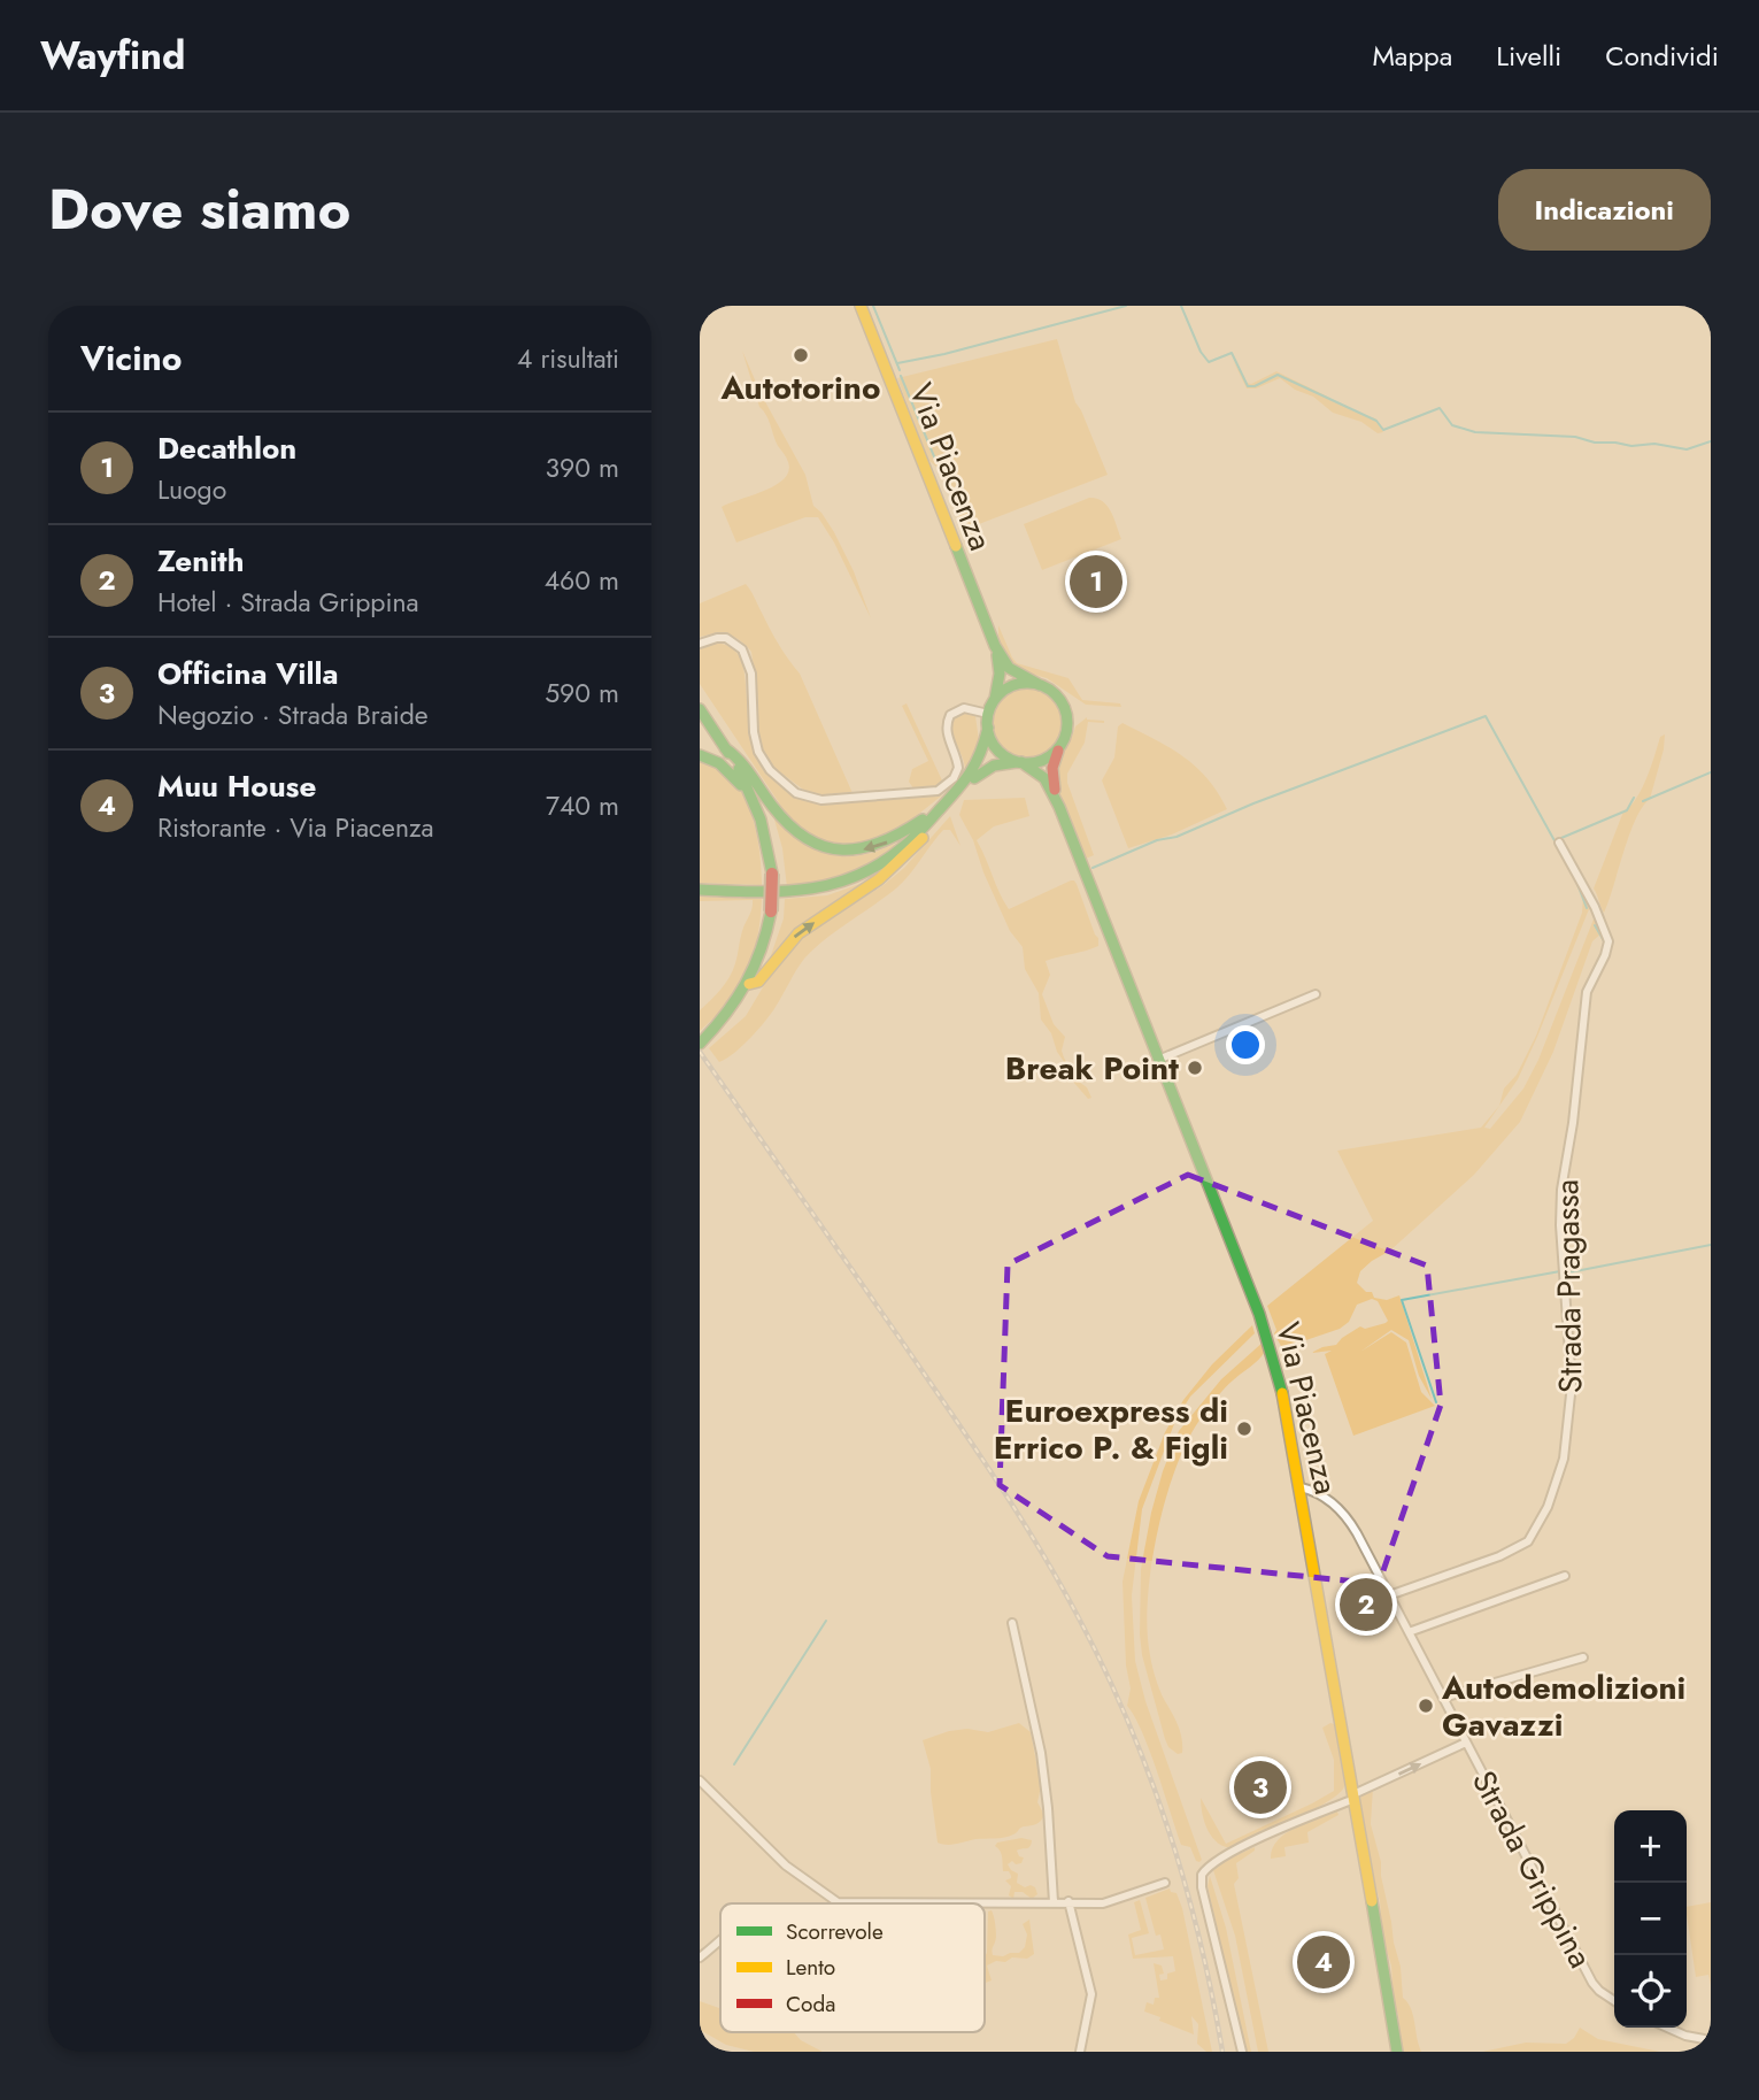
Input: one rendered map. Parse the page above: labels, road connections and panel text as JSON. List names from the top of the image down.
{
  "streets": {
    "main road": ["Via Piacenza"],
    "street": ["Strada Pragassa", "Strada Grippina"]
  },
  "crossings": [
    ["Via Piacenza", "Strada Grippina"],
    ["Strada Pragassa", "Strada Grippina"]
  ],
  "places": [
    "Autotorino",
    "Break Point",
    "Euroexpress di Errico P. & Figli",
    "Autodemolizioni Gavazzi"
  ],
  "legend": ["Scorrevole", "Lento", "Coda"],
  "page": {
    "header": "Wayfind",
    "nav": ["Mappa", "Livelli", "Condividi"],
    "title": "Dove siamo",
    "buttons": "Indicazioni",
    "heading": ["Vicino", "4 risultati"],
    "list": [
      {
        "mark": "1",
        "name": "Decathlon",
        "note": "Luogo",
        "value": "390 m"
      },
      {
        "mark": "2",
        "name": "Zenith",
        "note": "Hotel · Strada Grippina",
        "value": "460 m"
      },
      {
        "mark": "3",
        "name": "Officina Villa",
        "note": "Negozio · Strada Braide",
        "value": "590 m"
      },
      {
        "mark": "4",
        "name": "Muu House",
        "note": "Ristorante · Via Piacenza",
        "value": "740 m"
      }
    ],
    "pins": [
      "1",
      "2",
      "3",
      "4"
    ],
    "map_buttons": ["+", "−"]
  }
}
